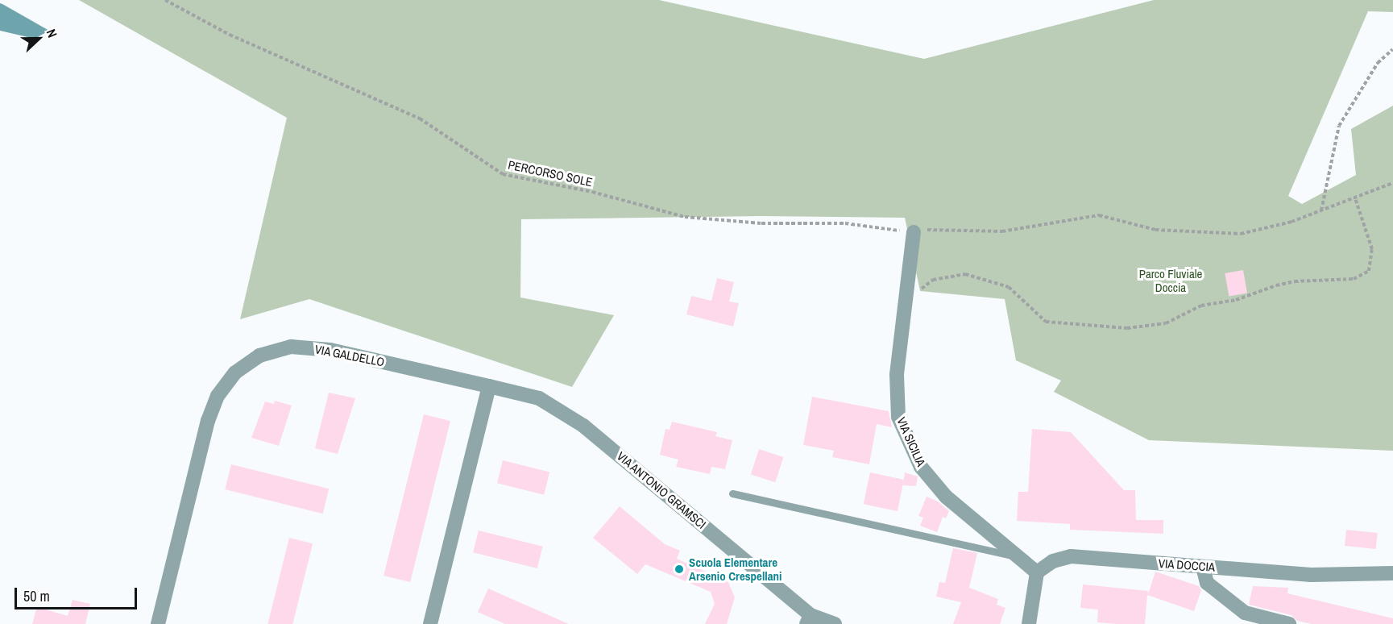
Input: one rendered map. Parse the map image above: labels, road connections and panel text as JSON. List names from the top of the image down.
{
  "streets": {
    "street": [
      "VIA GALDELLO",
      "VIA SICILIA",
      "VIA ANTONIO GRAMSCI",
      "VIA DOCCIA"
    ],
    "path": ["PERCORSO SOLE"]
  },
  "crossings": [
    ["PERCORSO SOLE", "VIA SICILIA"],
    ["VIA GALDELLO", "VIA ANTONIO GRAMSCI"],
    ["VIA SICILIA", "VIA DOCCIA"]
  ],
  "parks": ["Parco Fluviale Doccia"],
  "places": ["Scuola Elementare Arsenio Crespellani"],
  "scale_bar": "50 m",
  "north": "right"
}
